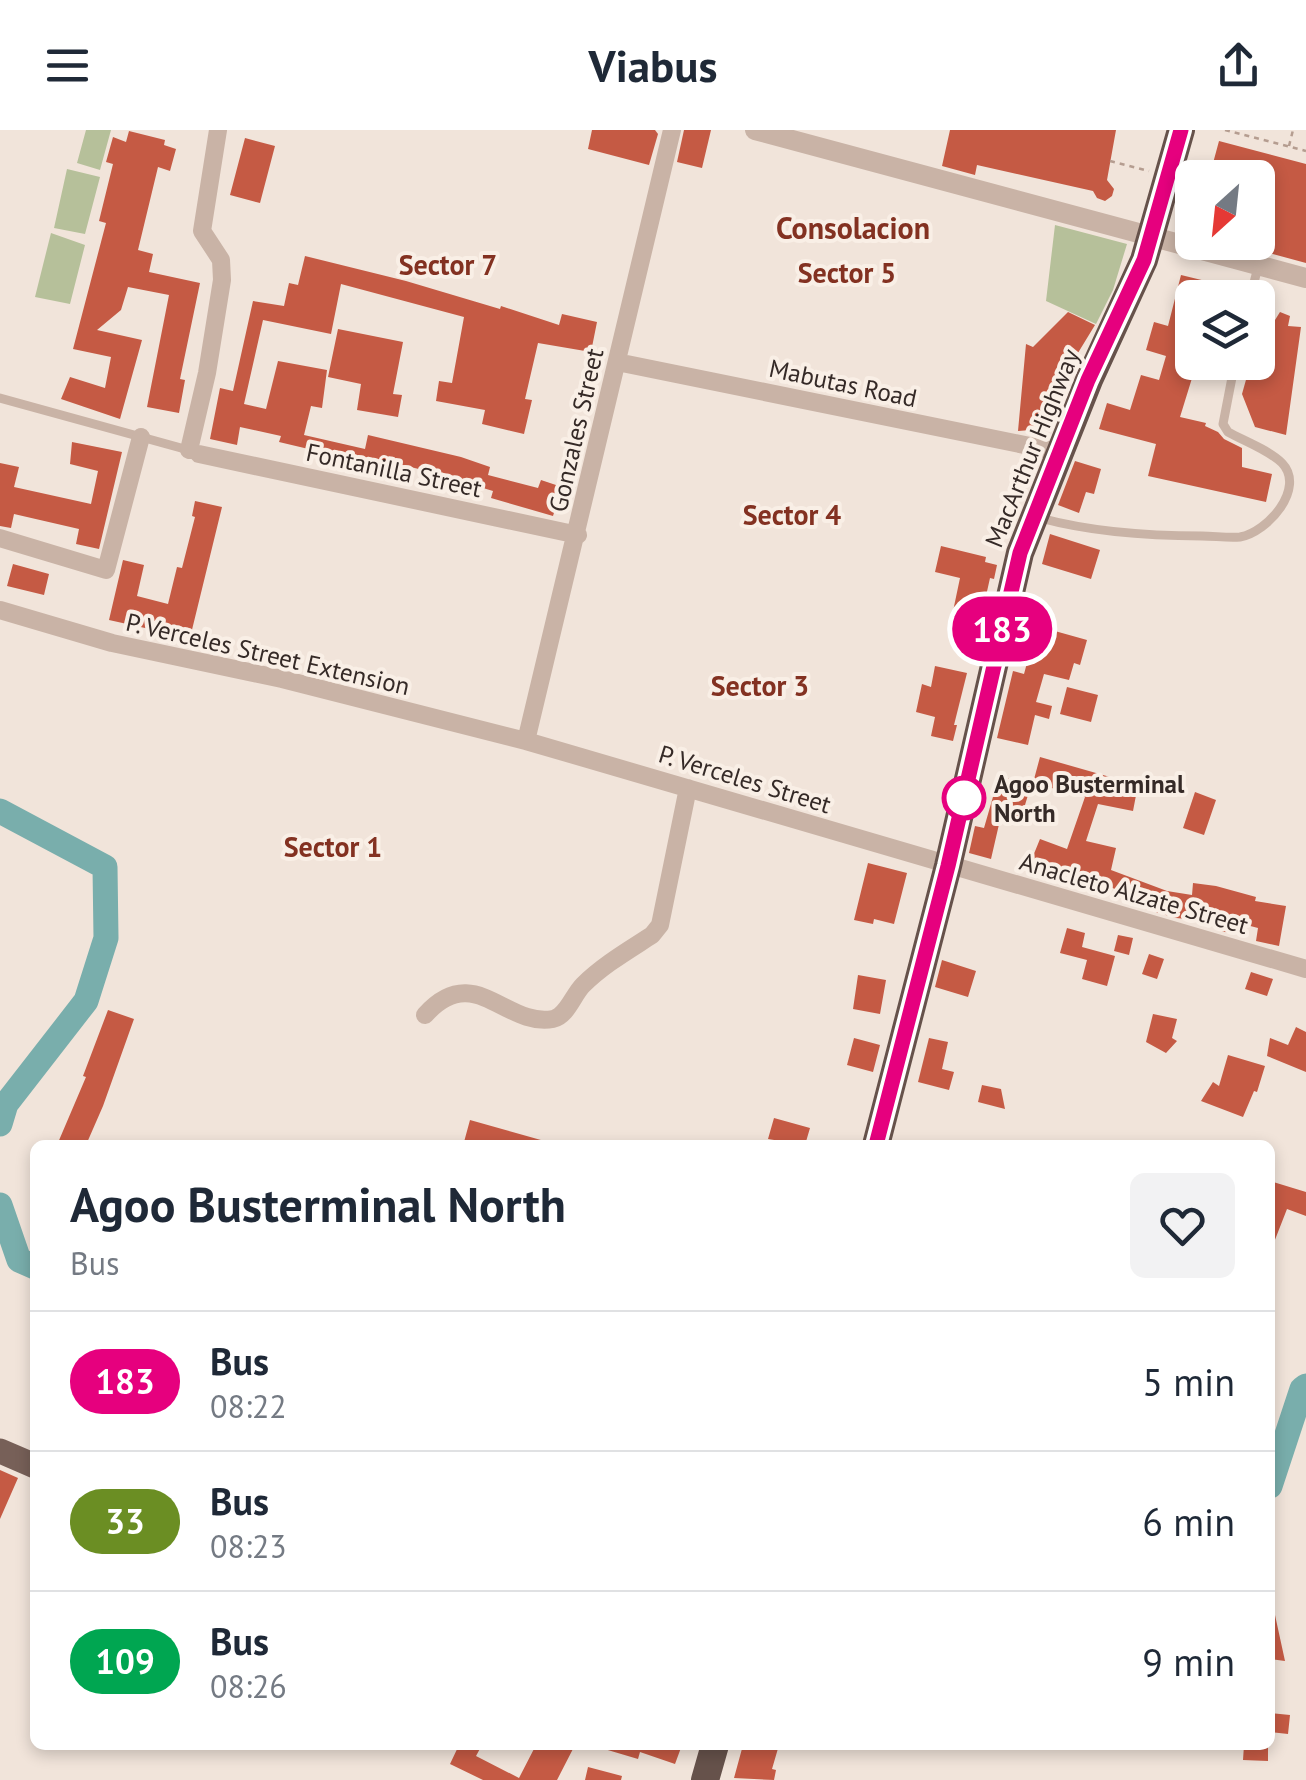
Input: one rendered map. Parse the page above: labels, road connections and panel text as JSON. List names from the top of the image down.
{
  "streets": {
    "highway": ["MacArthur Highway"],
    "street": [
      "Mabutas Road",
      "Gonzales Street",
      "Fontanilla Street",
      "P. Verceles Street Extension",
      "P. Verceles Street",
      "Anacleto Alzate Street"
    ]
  },
  "crossings": [
    ["Mabutas Road", "Gonzales Street"],
    ["Mabutas Road", "MacArthur Highway"],
    ["Gonzales Street", "Fontanilla Street"],
    ["Gonzales Street", "P. Verceles Street Extension"],
    ["Gonzales Street", "P. Verceles Street"],
    ["MacArthur Highway", "P. Verceles Street"],
    ["MacArthur Highway", "Anacleto Alzate Street"],
    ["P. Verceles Street Extension", "P. Verceles Street"],
    ["P. Verceles Street", "Anacleto Alzate Street"]
  ],
  "districts": [
    "Consolacion",
    "Sector 7",
    "Sector 5",
    "Sector 4",
    "Sector 3",
    "Sector 1"
  ],
  "places": ["Agoo Busterminal North"],
  "lines": ["bus line 183"],
  "north": "bottom left",
  "page": {
    "header": "Viabus",
    "on_map": "183",
    "heading": ["Agoo Busterminal North", "Bus"],
    "list": [
      {
        "mark": "183",
        "name": "Bus",
        "note": "08:22",
        "value": "5 min"
      },
      {
        "mark": "33",
        "name": "Bus",
        "note": "08:23",
        "value": "6 min"
      },
      {
        "mark": "109",
        "name": "Bus",
        "note": "08:26",
        "value": "9 min"
      }
    ]
  }
}
